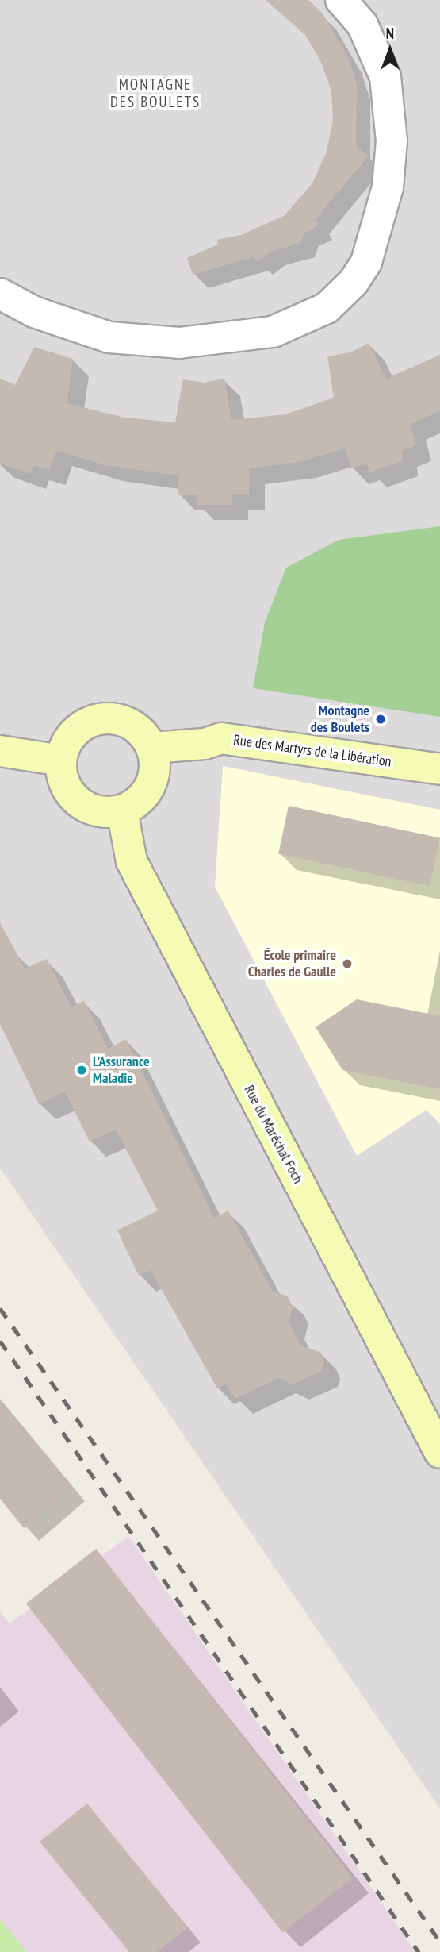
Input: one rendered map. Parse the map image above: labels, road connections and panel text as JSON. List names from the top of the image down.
{
  "streets": {
    "main road": ["Rue des Martyrs de la Libération", "Rue du Maréchal Foch"]
  },
  "crossings": [
    ["Rue des Martyrs de la Libération", "Rue du Maréchal Foch"]
  ],
  "districts": ["MONTAGNE DES BOULETS"],
  "places": ["Montagne des Boulets", "École primaire Charles de Gaulle", "L'Assurance Maladie"],
  "north": "top"
}
